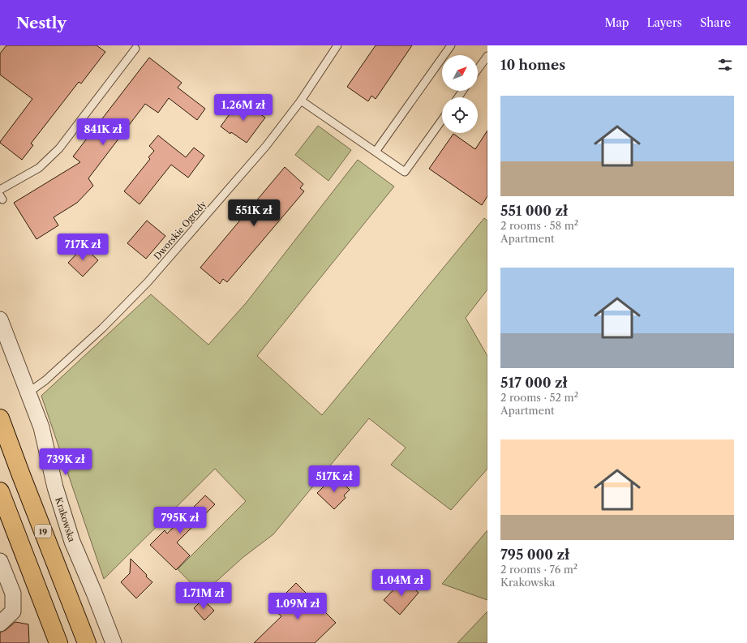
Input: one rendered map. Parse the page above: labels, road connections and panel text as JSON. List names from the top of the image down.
{
  "streets": {
    "main road": ["19"],
    "street": ["Krakowska"],
    "lane": ["Dworskie Ogrody"]
  },
  "crossings": [
    ["Dworskie Ogrody", "Krakowska"]
  ],
  "north": "top right",
  "page": {
    "header": "Nestly",
    "nav": ["Map", "Layers", "Share"],
    "heading": "10 homes",
    "list": [
      {
        "name": "551 000 zł",
        "note": "2 rooms · 58 m² · Apartment"
      },
      {
        "name": "517 000 zł",
        "note": "2 rooms · 52 m² · Apartment"
      },
      {
        "name": "795 000 zł",
        "note": "2 rooms · 76 m² · Krakowska"
      }
    ],
    "price": [
      "1.26M zł",
      "841K zł",
      "551K zł",
      "717K zł",
      "739K zł",
      "517K zł",
      "795K zł",
      "1.04M zł",
      "1.71M zł",
      "1.09M zł"
    ]
  }
}
